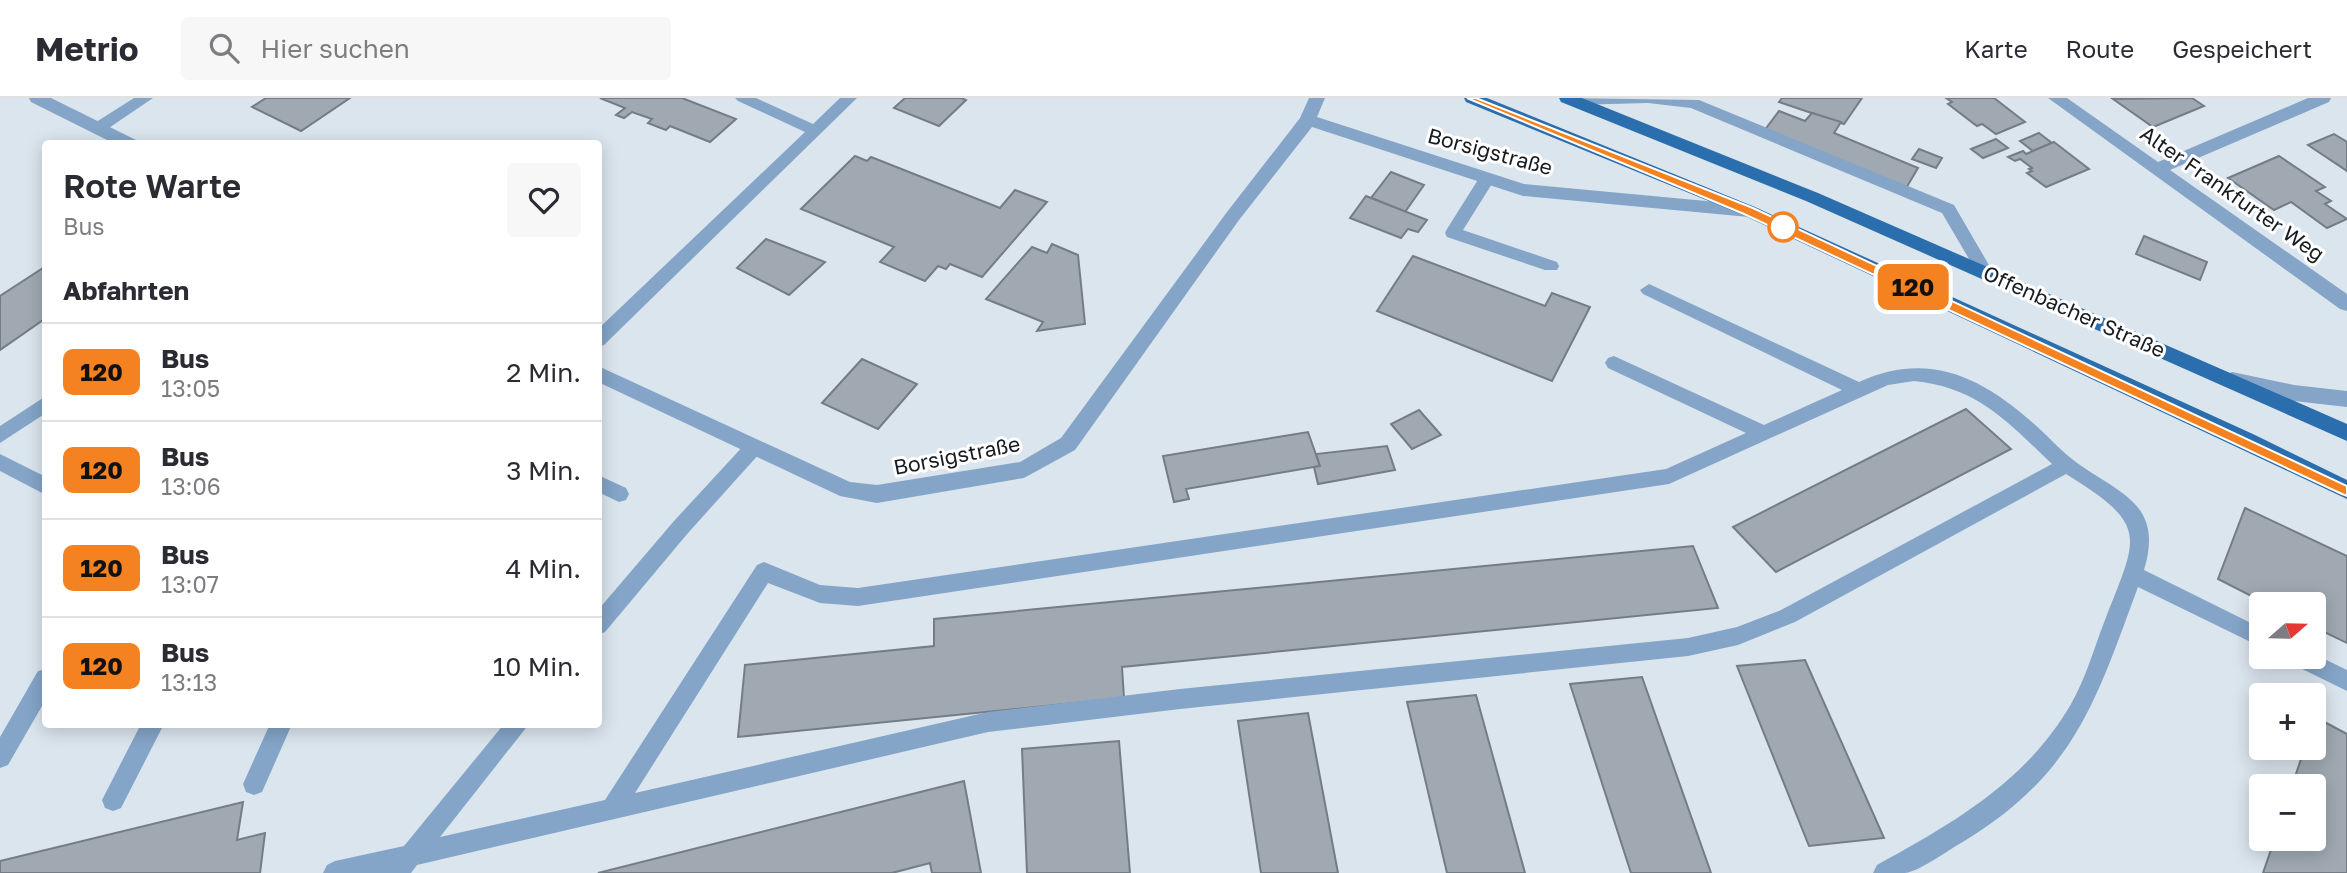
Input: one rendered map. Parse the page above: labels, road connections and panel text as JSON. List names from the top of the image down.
{
  "streets": {
    "main road": ["Offenbacher Straße"],
    "street": ["Borsigstraße", "Alter Frankfurter Weg"]
  },
  "crossings": [
    ["Borsigstraße", "Offenbacher Straße"]
  ],
  "lines": ["bus line 120"],
  "north": "right",
  "page": {
    "header": "Metrio",
    "search": "Hier suchen",
    "nav": ["Karte", "Route", "Gespeichert"],
    "on_map": "120",
    "heading": [
      ["Rote Warte", "Bus"],
      "Abfahrten"
    ],
    "list": [
      {
        "mark": "120",
        "name": "Bus",
        "note": "13:05",
        "value": "2 Min."
      },
      {
        "mark": "120",
        "name": "Bus",
        "note": "13:06",
        "value": "3 Min."
      },
      {
        "mark": "120",
        "name": "Bus",
        "note": "13:07",
        "value": "4 Min."
      },
      {
        "mark": "120",
        "name": "Bus",
        "note": "13:13",
        "value": "10 Min."
      }
    ],
    "map_buttons": ["+", "−"]
  }
}
